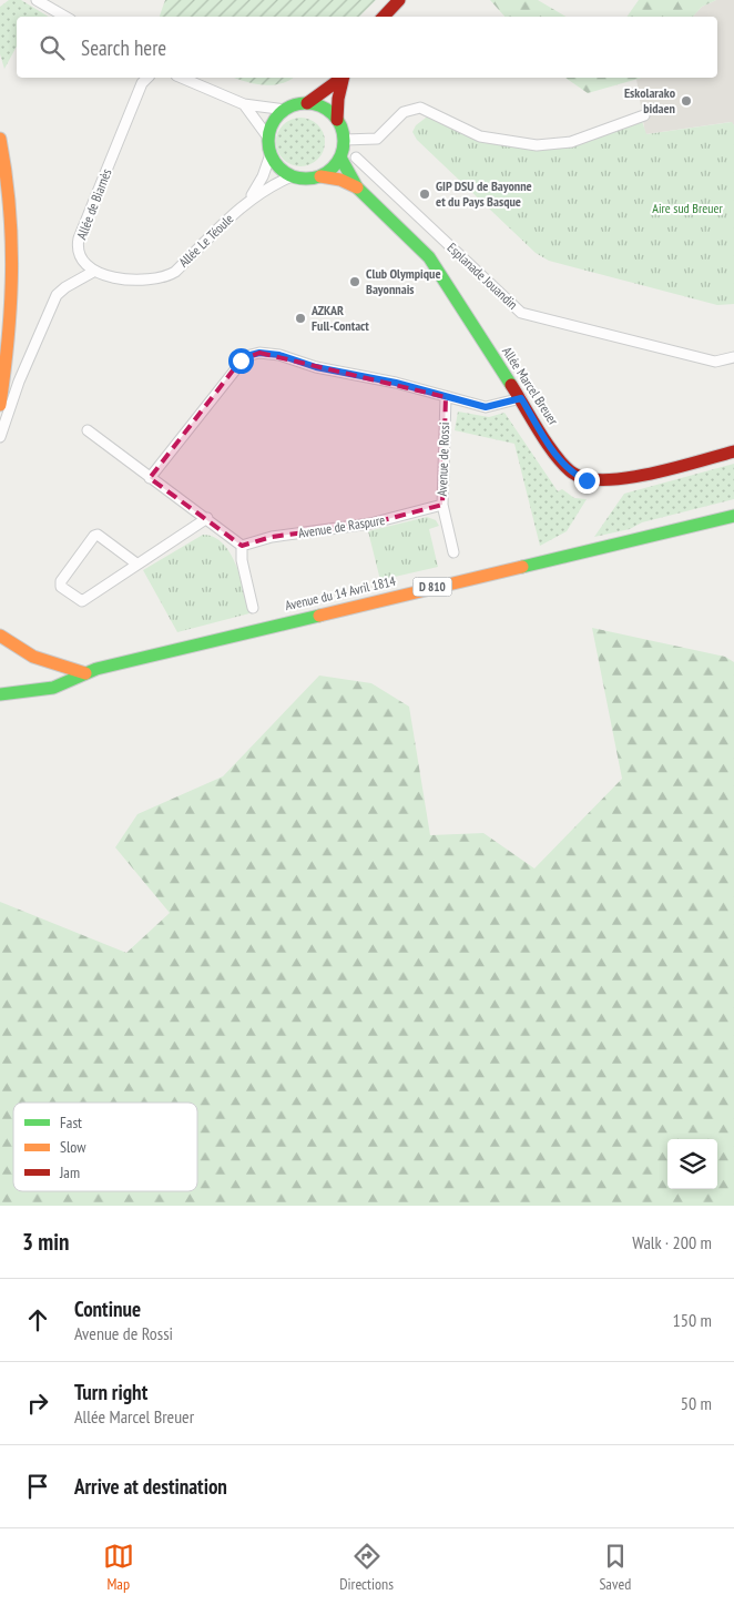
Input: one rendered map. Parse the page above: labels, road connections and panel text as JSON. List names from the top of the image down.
{
  "streets": {
    "main road": ["Allée Marcel Breuer", "D 810", "Avenue du 14 Avril 1814"],
    "street": [
      "Allée de Biarnès",
      "Allée Le Téoule",
      "Esplanade Jouandin",
      "Avenue de Rossi",
      "Avenue de Raspure"
    ]
  },
  "crossings": [
    ["Allée de Biarnès", "Allée Le Téoule"],
    ["Allée Le Téoule", "Allée Marcel Breuer"],
    ["Avenue de Rossi", "Avenue de Raspure"]
  ],
  "parks": ["Aire sud Breuer"],
  "places": [
    "Eskolarako bidaen",
    "GIP DSU de Bayonne et du Pays Basque",
    "Club Olympique Bayonnais",
    "AZKAR Full-Contact"
  ],
  "legend": ["Fast", "Slow", "Jam"],
  "page": {
    "search": "Search here",
    "heading": ["3 min", "Walk · 200 m"],
    "list": [
      ["Continue", "Avenue de Rossi", "150 m"],
      ["Turn right", "Allée Marcel Breuer", "50 m"],
      "Arrive at destination"
    ],
    "nav": ["Map", "Directions", "Saved"]
  }
}
